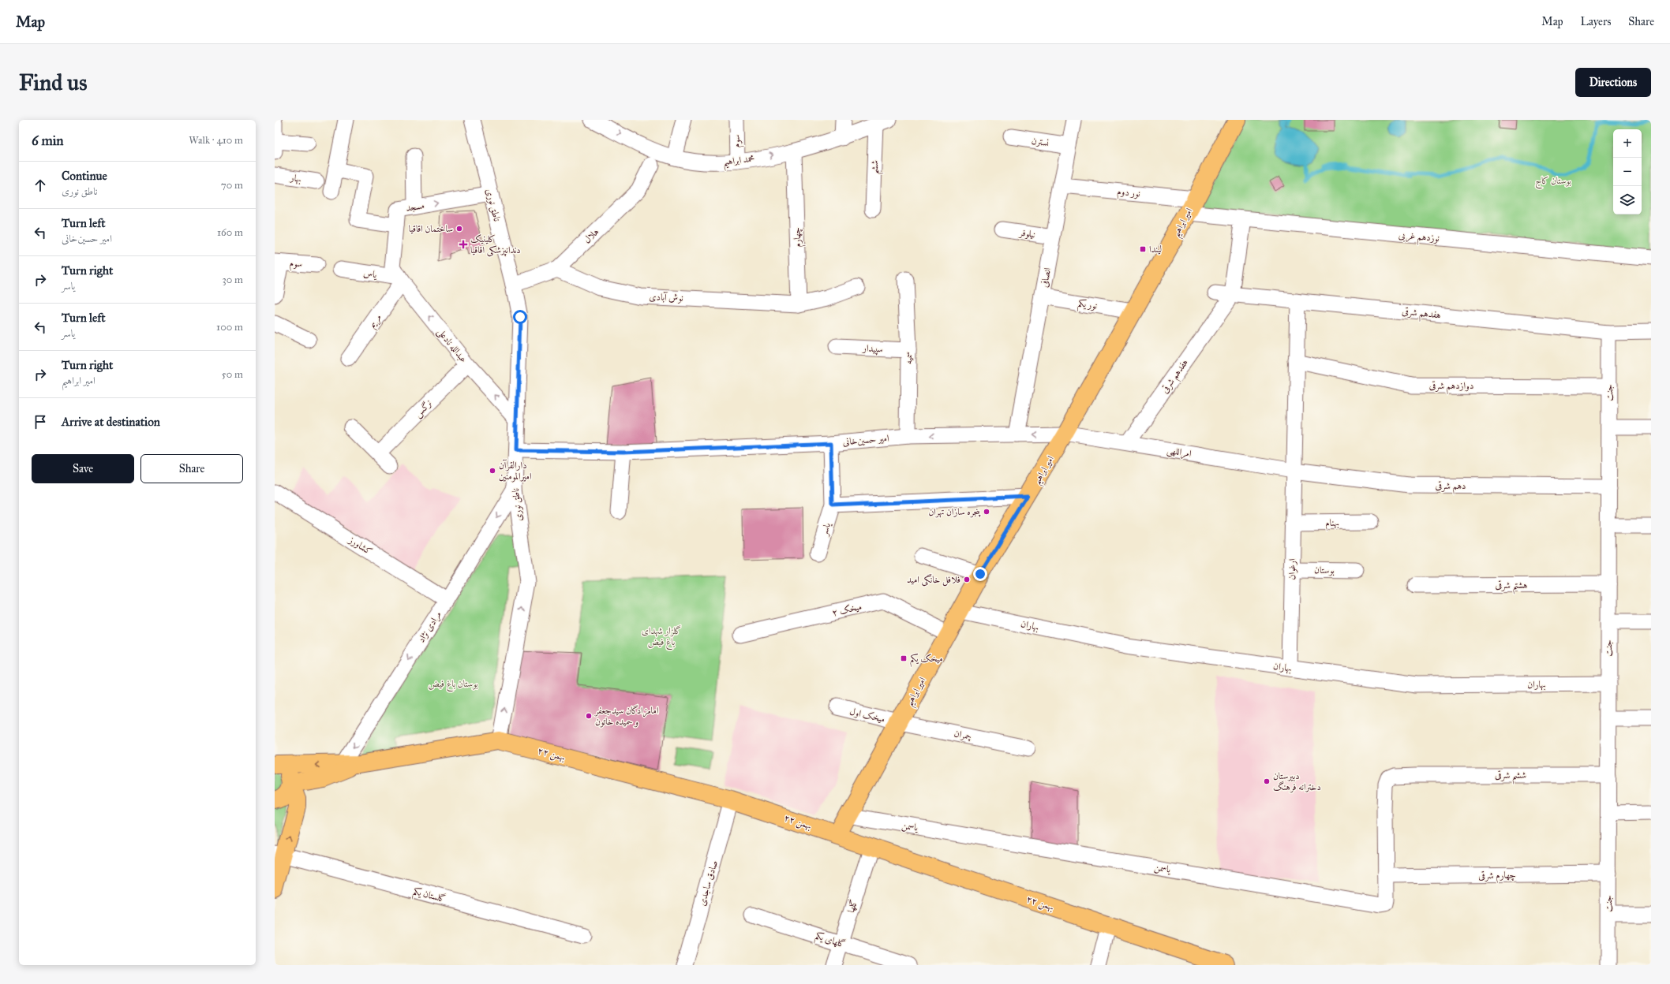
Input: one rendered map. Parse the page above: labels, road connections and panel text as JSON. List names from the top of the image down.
{
  "streets": {
    "main road": ["امیر ابراهیم", "۲۲ بهمن"],
    "street": [
      "سوم",
      "نسترن",
      "محمد ابراهیم",
      "ششم",
      "بهار",
      "نور دوم",
      "ناطق نوری",
      "مسجد",
      "نیلوفر",
      "هلال",
      "نوزدهم غربی",
      "چهارم",
      "یاس",
      "انصافی",
      "نوش آبادی",
      "نور یکم",
      "هفدهم شرقی",
      "مریم",
      "عبدالله نادعلی",
      "سپیدار",
      "سمیه",
      "دوازدهم شرقی",
      "جنت",
      "نرگس",
      "امیر حسین‌خانی",
      "امراللهی",
      "دهم شرقی",
      "بهنام",
      "یاسر",
      "کشاورز",
      "ارغوان",
      "بوستان",
      "هشتم شرقی",
      "میخک ۲",
      "بهاران",
      "مرادی نژاد",
      "میخک اول",
      "چمران",
      "ششم شرقی",
      "یاسمن",
      "چهارم شرقی",
      "صادق ساجدی",
      "گلستان یکم",
      "گلها",
      "گلهای یکم"
    ]
  },
  "crossings": [
    ["سوم", "محمد ابراهیم"],
    ["نسترن", "انصافی"],
    ["محمد ابراهیم", "ششم"],
    ["محمد ابراهیم", "چهارم"],
    ["نور دوم", "امیر ابراهیم"],
    ["نور دوم", "انصافی"],
    ["ناطق نوری", "مسجد"],
    ["ناطق نوری", "هلال"],
    ["ناطق نوری", "عبدالله نادعلی"],
    ["ناطق نوری", "امیر حسین‌خانی"],
    ["ناطق نوری", "مرادی نژاد"],
    ["ناطق نوری", "۲۲ بهمن"],
    ["مسجد", "یاس"],
    ["مسجد", "مریم"],
    ["مسجد", "عبدالله نادعلی"],
    ["امیر ابراهیم", "نوزدهم غربی"],
    ["امیر ابراهیم", "نور یکم"],
    ["امیر ابراهیم", "امیر حسین‌خانی"],
    ["امیر ابراهیم", "امراللهی"],
    ["امیر ابراهیم", "میخک ۲"],
    ["امیر ابراهیم", "بهاران"],
    ["امیر ابراهیم", "میخک اول"],
    ["امیر ابراهیم", "چمران"],
    ["امیر ابراهیم", "۲۲ بهمن"],
    ["امیر ابراهیم", "یاسمن"],
    ["نیلوفر", "انصافی"],
    ["هلال", "نوش آبادی"],
    ["نوزدهم غربی", "هفدهم شرقی"],
    ["چهارم", "نوش آبادی"],
    ["یاس", "مریم"],
    ["یاس", "عبدالله نادعلی"],
    ["انصافی", "نور یکم"],
    ["انصافی", "امیر حسین‌خانی"],
    ["هفدهم شرقی", "جنت"],
    ["هفدهم شرقی", "امراللهی"],
    ["هفدهم شرقی", "ارغوان"],
    ["مریم", "عبدالله نادعلی"],
    ["عبدالله نادعلی", "نرگس"],
    ["سپیدار", "سمیه"],
    ["سمیه", "امیر حسین‌خانی"],
    ["دوازدهم شرقی", "جنت"],
    ["دوازدهم شرقی", "ارغوان"],
    ["جنت", "دهم شرقی"],
    ["جنت", "هشتم شرقی"],
    ["جنت", "بهاران"],
    ["جنت", "ششم شرقی"],
    ["جنت", "چهارم شرقی"],
    ["امیر حسین‌خانی", "امراللهی"],
    ["امیر حسین‌خانی", "یاسر"],
    ["امراللهی", "دهم شرقی"],
    ["امراللهی", "ارغوان"],
    ["دهم شرقی", "ارغوان"],
    ["بهنام", "ارغوان"],
    ["کشاورز", "مرادی نژاد"],
    ["ارغوان", "بوستان"],
    ["ارغوان", "بهاران"],
    ["مرادی نژاد", "۲۲ بهمن"],
    ["میخک اول", "چمران"],
    ["۲۲ بهمن", "صادق ساجدی"],
    ["۲۲ بهمن", "گلها"],
    ["ششم شرقی", "یاسمن"],
    ["یاسمن", "چهارم شرقی"],
    ["گلها", "گلهای یکم"]
  ],
  "one_way": [
    "محمد ابراهیم",
    "ناطق نوری",
    "مسجد",
    "عبدالله نادعلی",
    "مرادی نژاد"
  ],
  "parks": ["بوستان کاج", "گلزار شهدای باغ فیض", "بوستان باغ فیض"],
  "places": {
    "other": [
      "ساختمان اقاقیا",
      "دارالقرآن امیرالمومنین",
      "پنجره سازان تهران",
      "فلافل خانگی امید",
      "امامزادگان سیدجعفر و حمیده خاتون",
      "دبیرستان دخترانه فرهنگ"
    ],
    "health": ["کلینیک دندانپزشکی اقاقیا"],
    "transit": ["لیندا", "میخک یکم"]
  },
  "page": {
    "header": "Map",
    "nav": ["Map", "Layers", "Share"],
    "buttons": [
      "Directions",
      ["Save", "Share"]
    ],
    "title": "Find us",
    "heading": ["6 min", "Walk · 410 m"],
    "map_buttons": ["+", "−"],
    "list": [
      ["Continue", "ناطق نوری", "70 m"],
      ["Turn left", "امیر حسین‌خانی", "160 m"],
      ["Turn right", "یاسر", "30 m"],
      ["Turn left", "یاسر", "100 m"],
      ["Turn right", "امیر ابراهیم", "50 m"],
      "Arrive at destination"
    ]
  }
}
